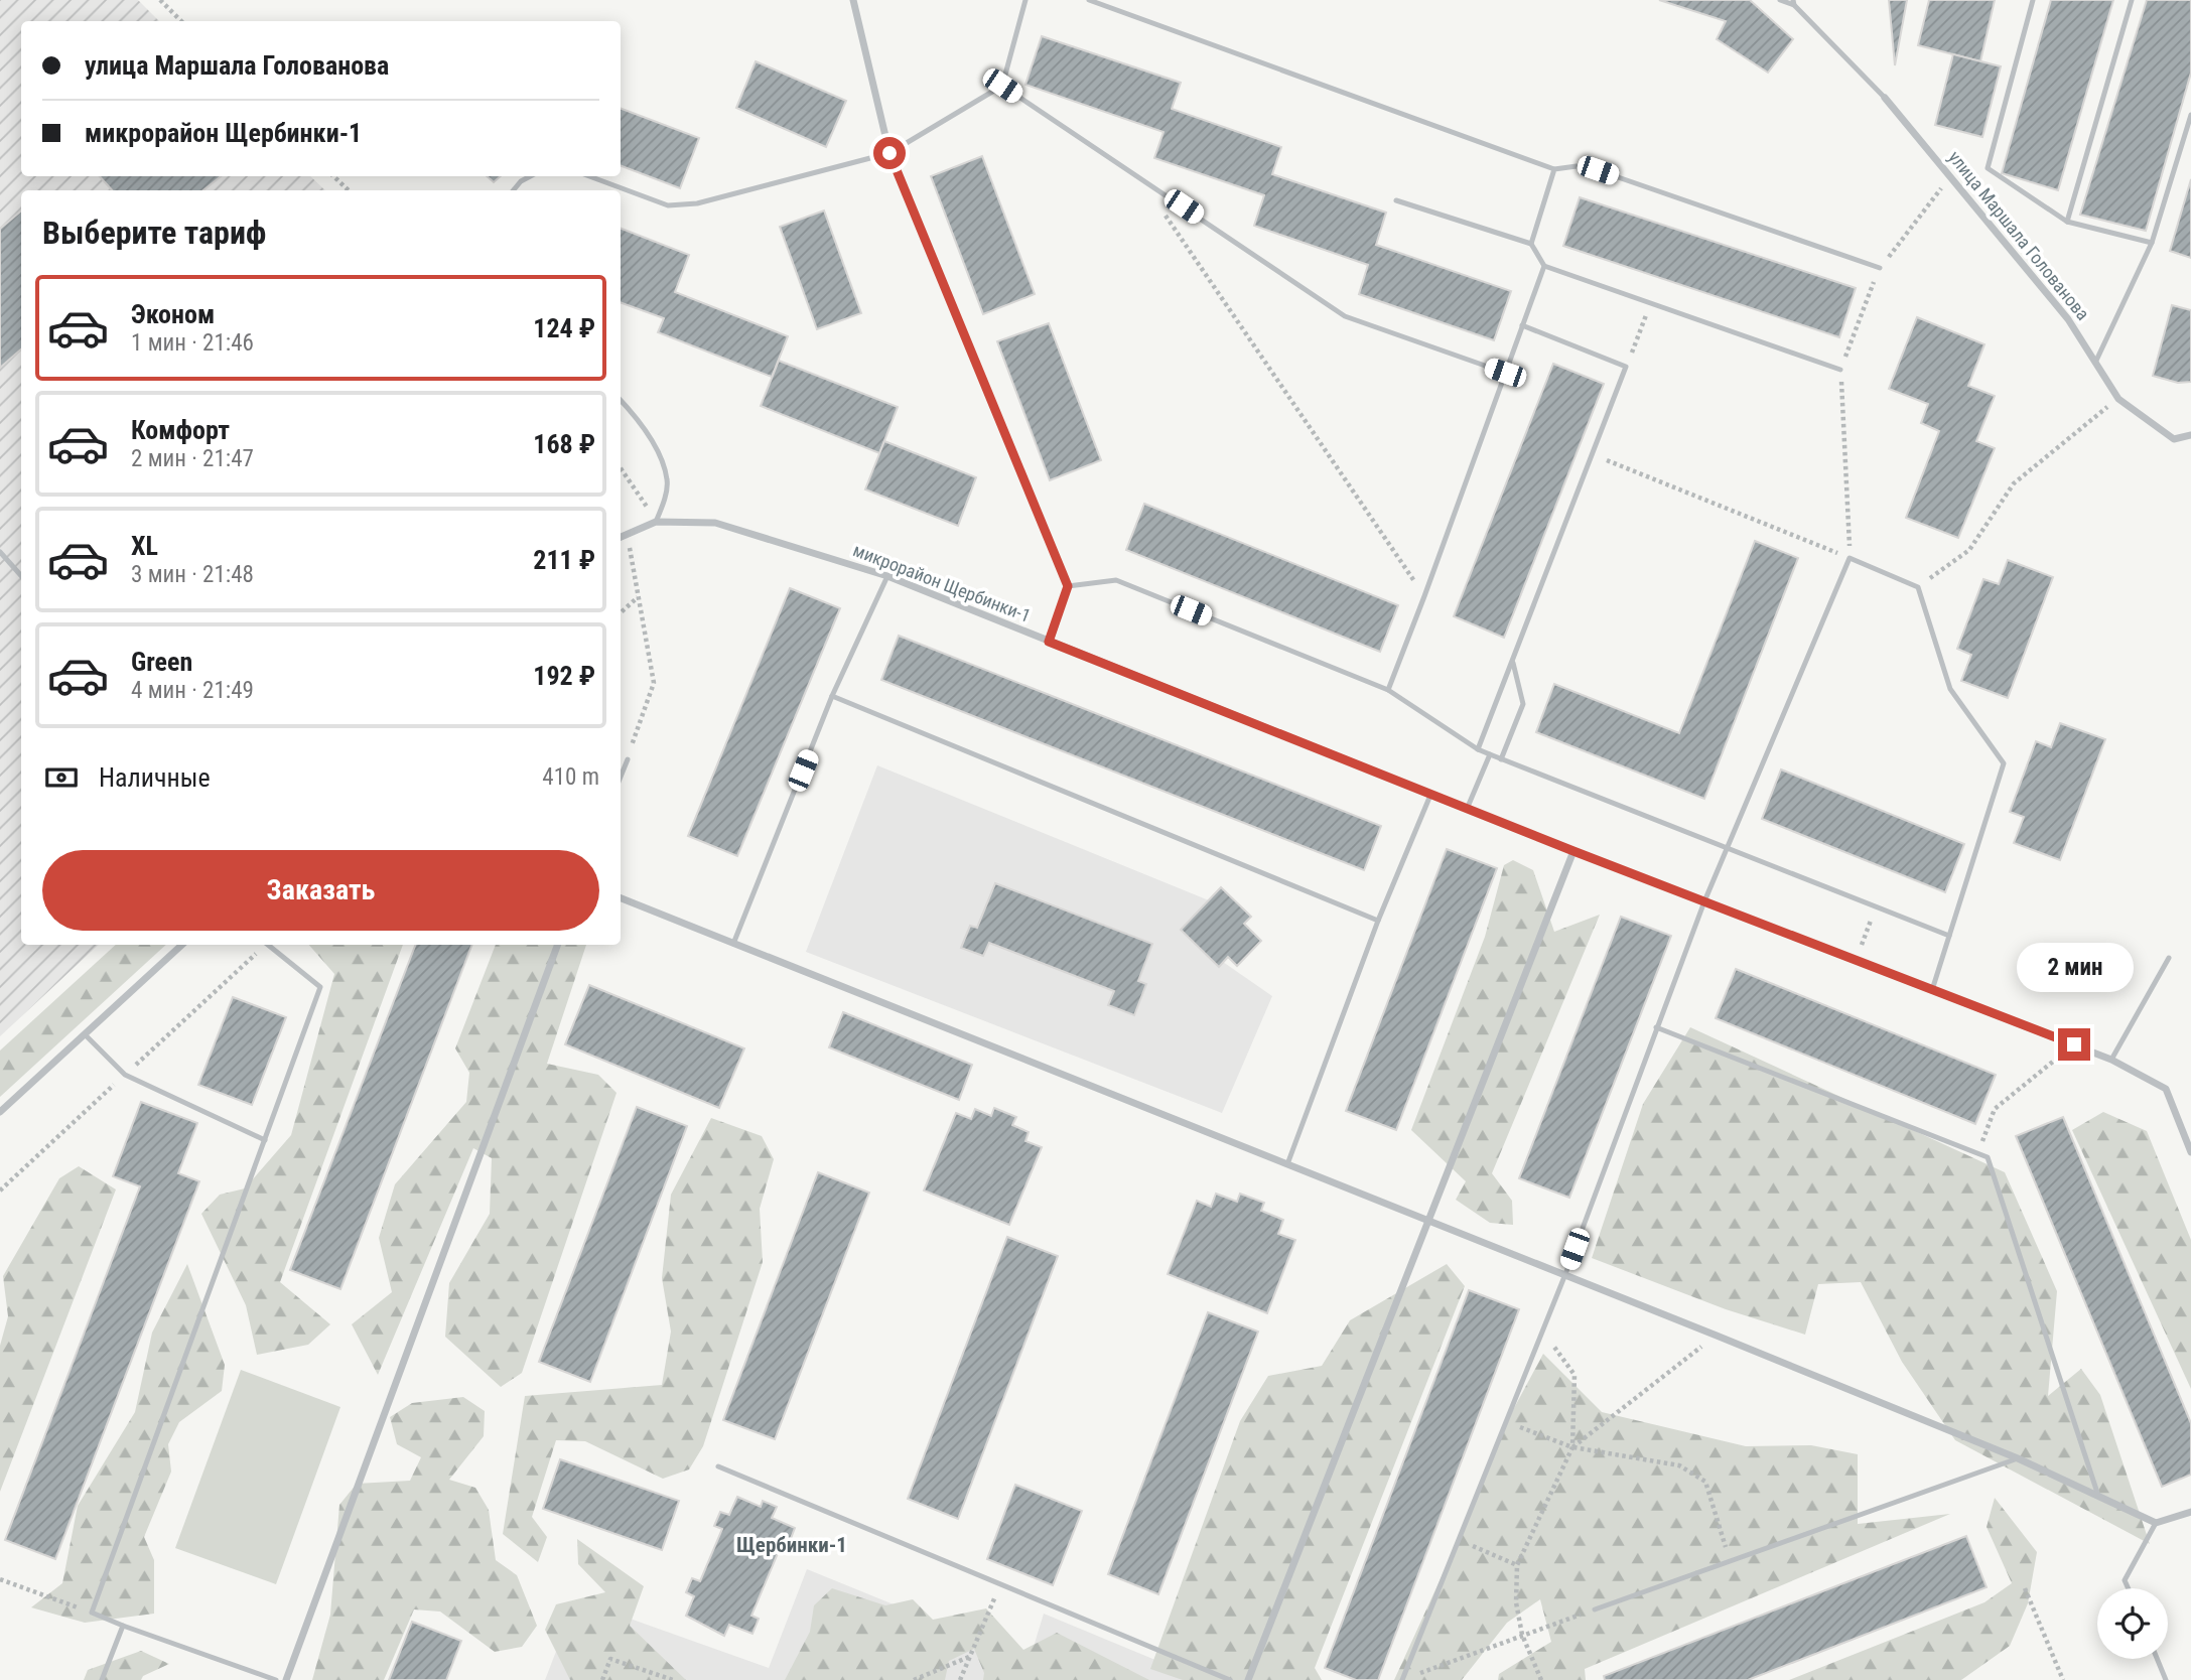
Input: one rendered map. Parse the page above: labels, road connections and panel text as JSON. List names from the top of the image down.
{
  "streets": {
    "street": ["улица Маршала Голованова", "микрорайон Щербинки-1"]
  },
  "districts": ["Щербинки-1"],
  "page": {
    "banner": ["улица Маршала Голованова", "микрорайон Щербинки-1"],
    "heading": "Выберите тариф",
    "list": [
      {
        "name": "Эконом",
        "note": "1 мин · 21:46",
        "value": "124 ₽"
      },
      {
        "name": "Комфорт",
        "note": "2 мин · 21:47",
        "value": "168 ₽"
      },
      {
        "name": "XL",
        "note": "3 мин · 21:48",
        "value": "211 ₽"
      },
      {
        "name": "Green",
        "note": "4 мин · 21:49",
        "value": "192 ₽"
      }
    ],
    "pay": ["Наличные", "410 m"],
    "buttons": "Заказать",
    "bubble": "2 мин"
  }
}
